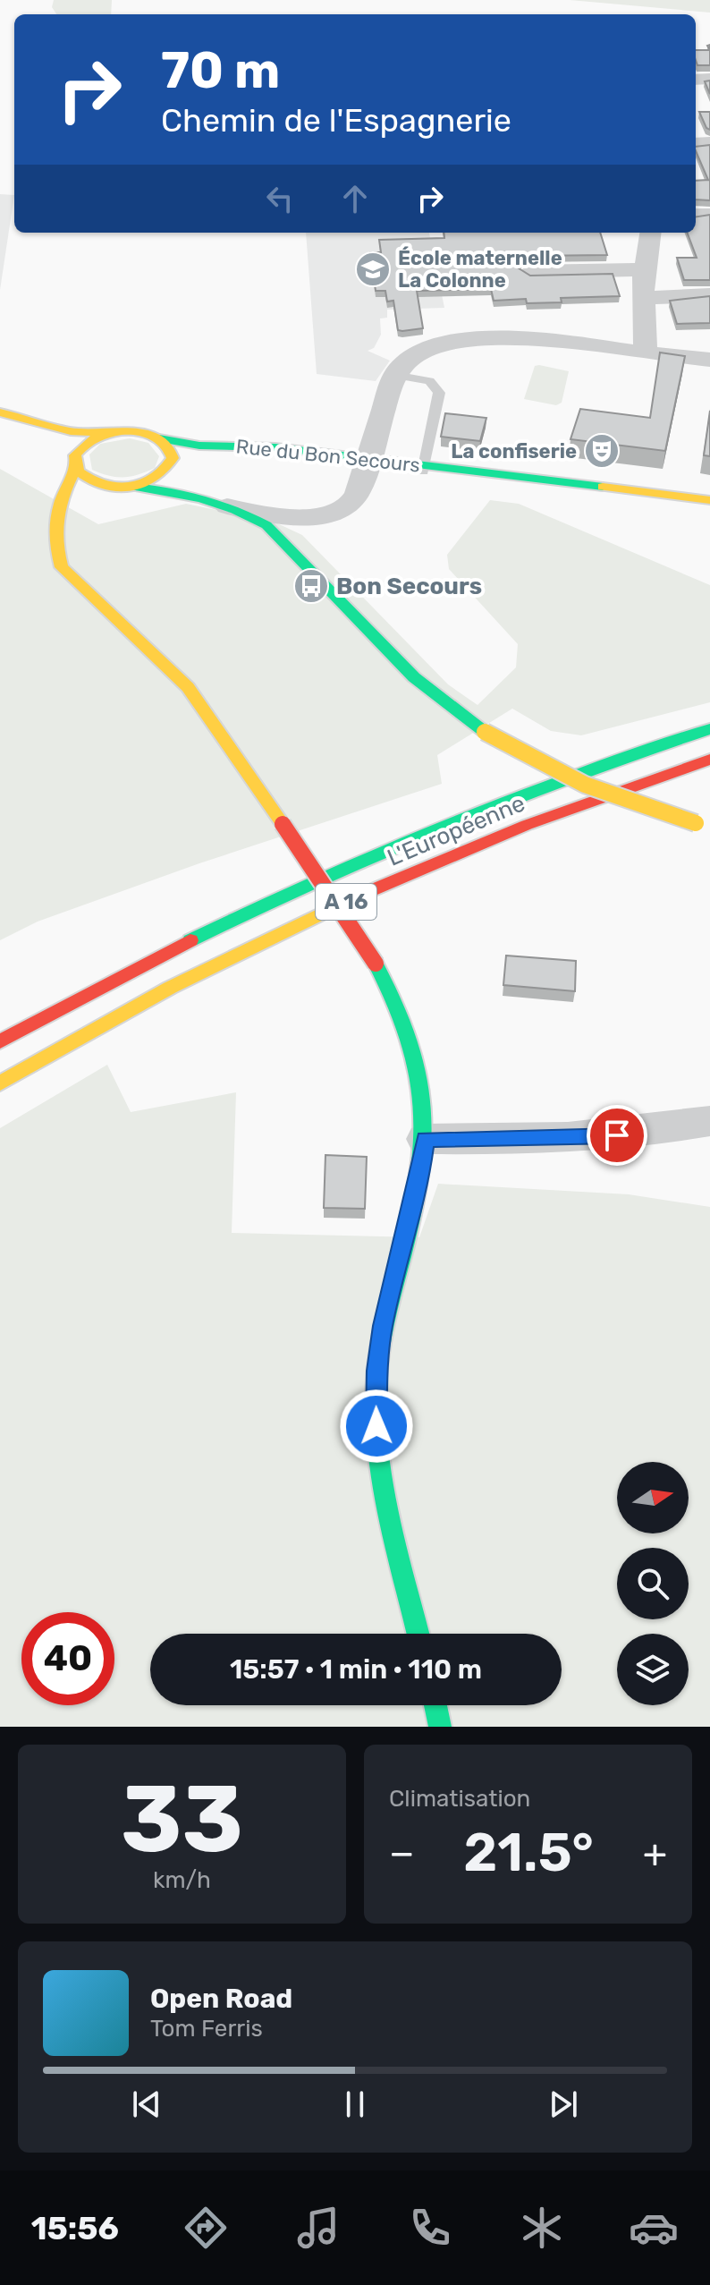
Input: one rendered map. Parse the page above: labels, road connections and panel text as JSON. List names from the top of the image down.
{
  "streets": {
    "main road": ["Rue du Bon Secours", "L'Européenne", "A 16"]
  },
  "places": {
    "school or university": ["École maternelle La Colonne"],
    "theatre": ["La confiserie"],
    "bus stop": ["Bon Secours"]
  },
  "north": "right",
  "page": {
    "turn": ["70 m", "Chemin de l'Espagnerie"],
    "limit": "40",
    "trip": "15:57 · 1 min · 110 m",
    "tile": [
      ["33", "km/h"],
      "Climatisation"
    ],
    "heat": ["−", "21.5°", "+"],
    "song": ["Open Road", "Tom Ferris"],
    "tabs": "15:56"
  }
}
